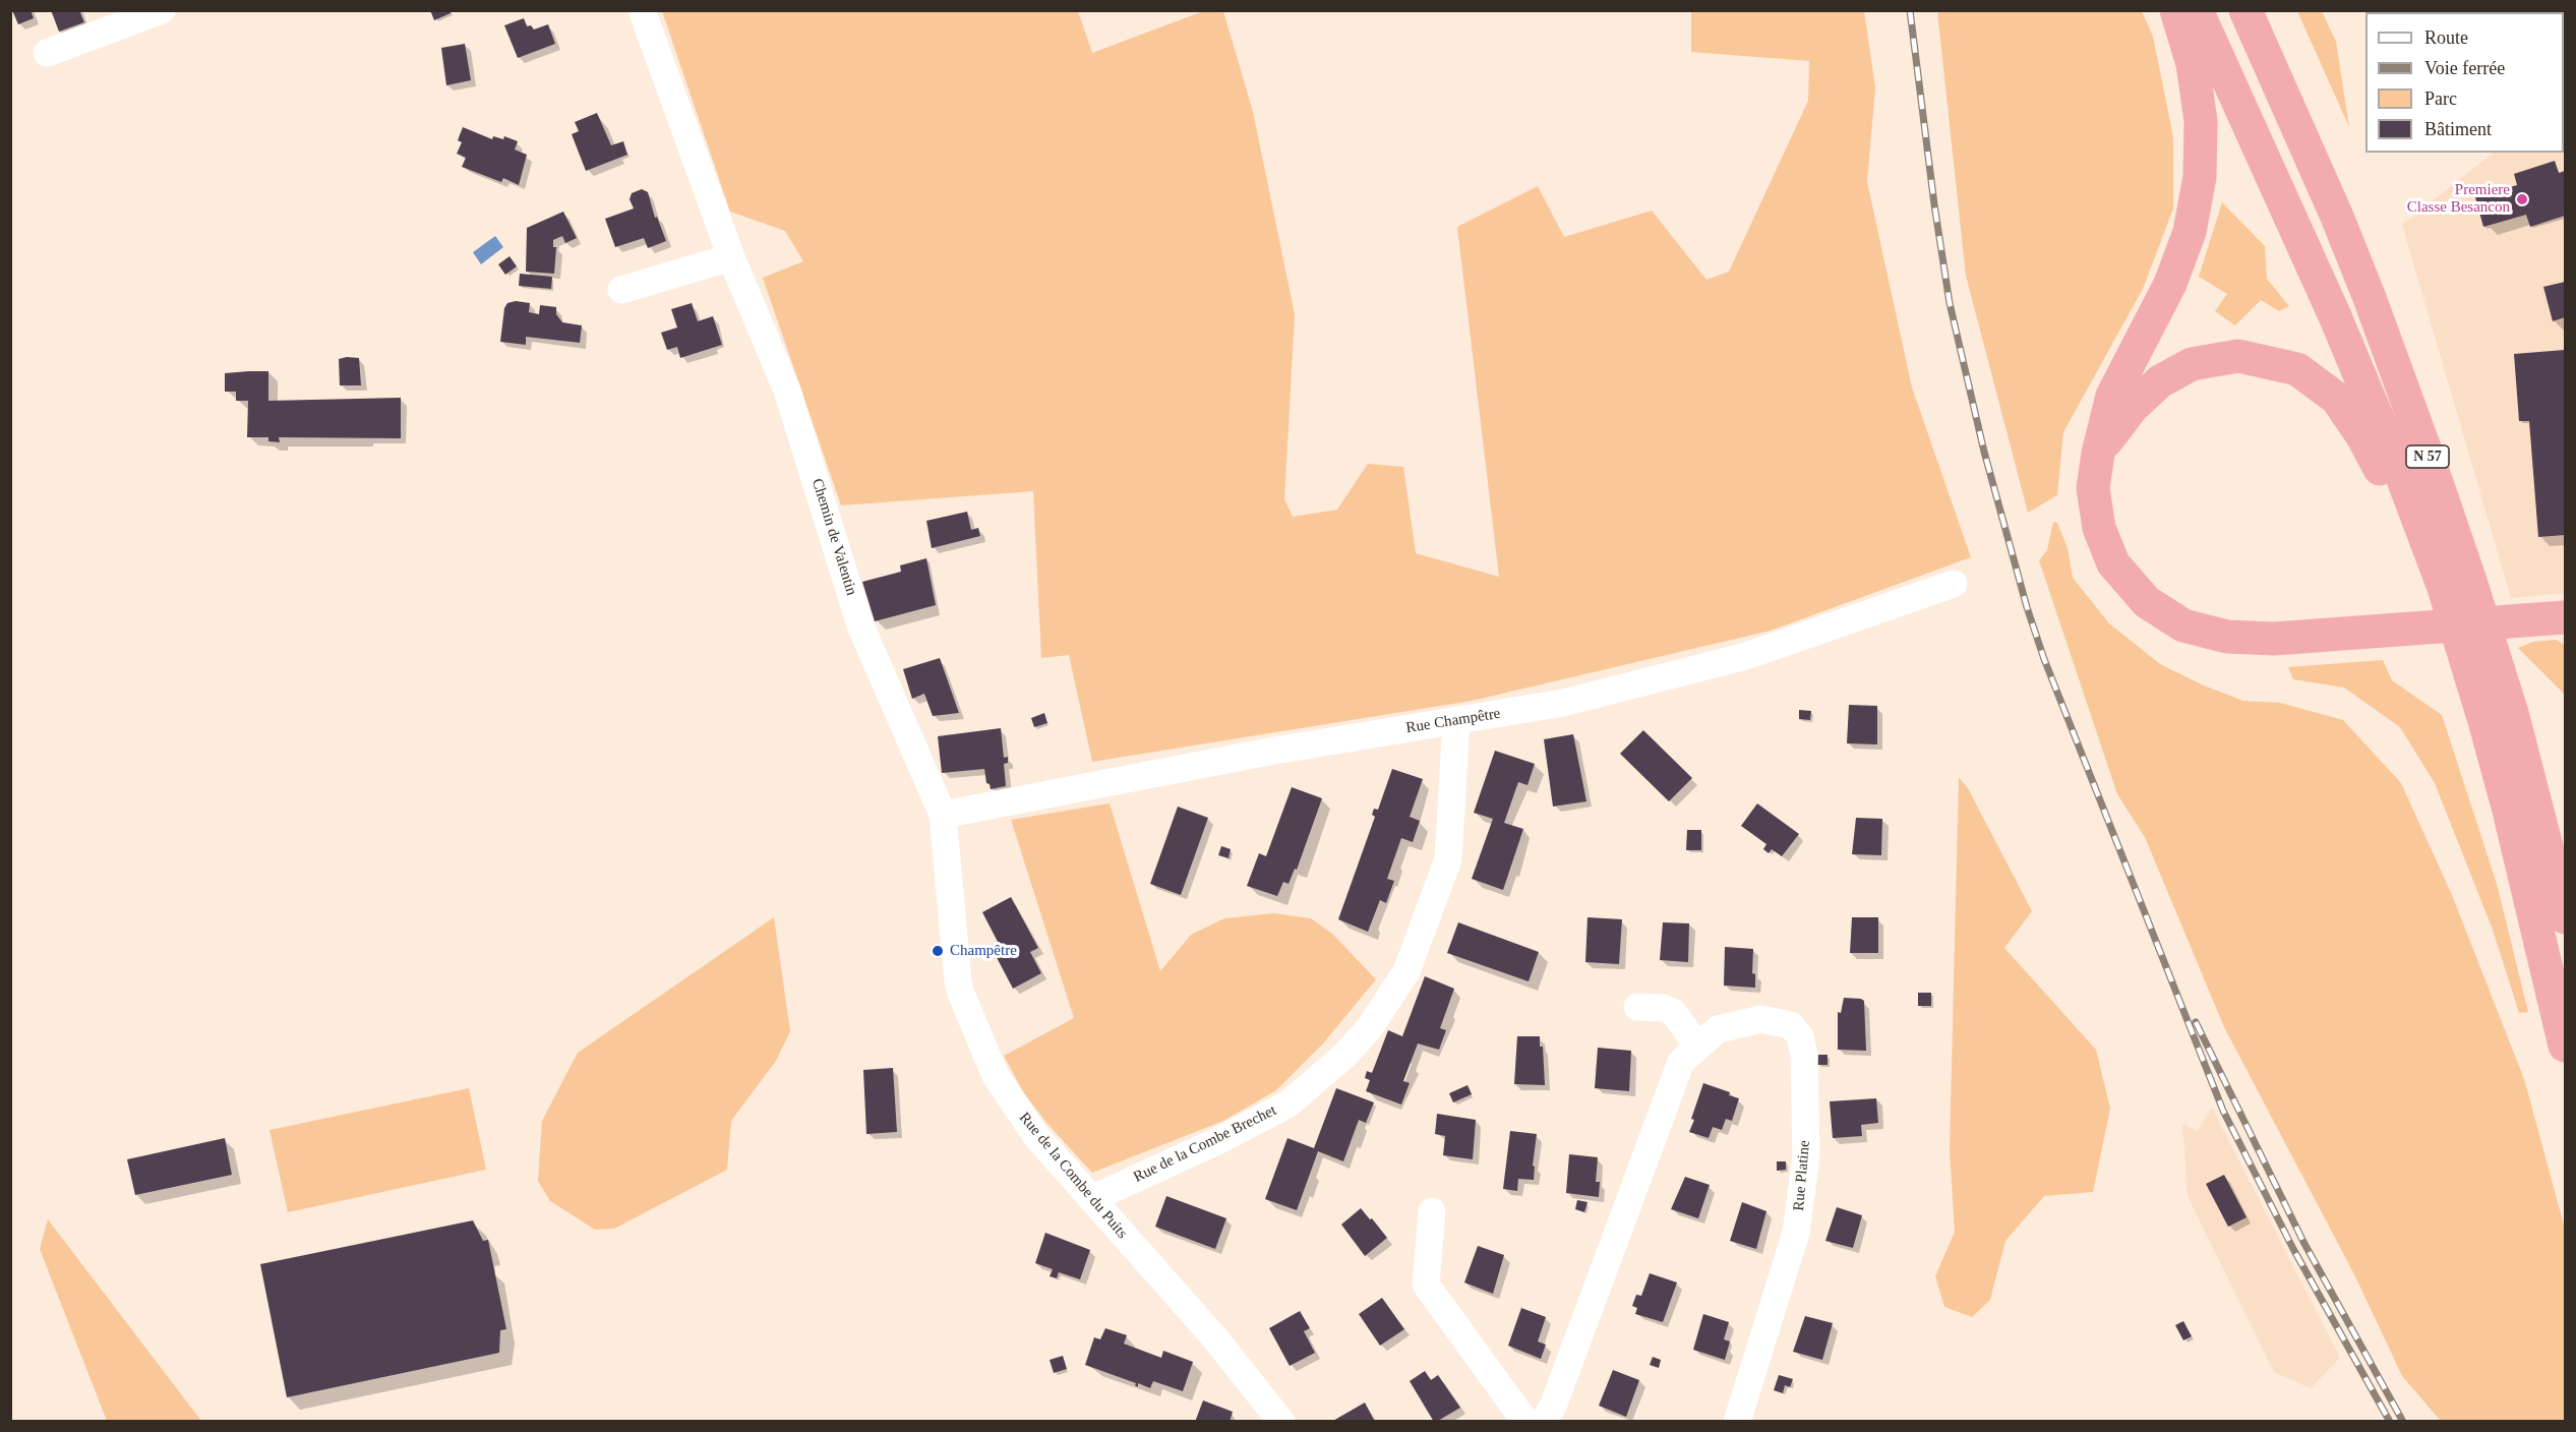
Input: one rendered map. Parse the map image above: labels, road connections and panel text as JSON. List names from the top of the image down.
{
  "streets": {
    "highway": ["N 57"],
    "street": [
      "Chemin de Valentin",
      "Rue Champêtre",
      "Rue de la Combe Brechet",
      "Rue de la Combe du Puits",
      "Rue Platine"
    ]
  },
  "crossings": [
    ["Chemin de Valentin", "Rue Champêtre"],
    ["Chemin de Valentin", "Rue de la Combe du Puits"],
    ["Rue Champêtre", "Rue de la Combe Brechet"],
    ["Rue Champêtre", "Rue de la Combe du Puits"],
    ["Rue de la Combe Brechet", "Rue de la Combe du Puits"]
  ],
  "places": ["Premiere Classe Besancon", "Champêtre"],
  "legend": [
    "Route",
    "Voie ferrée",
    "Parc",
    "Bâtiment"
  ]
}
